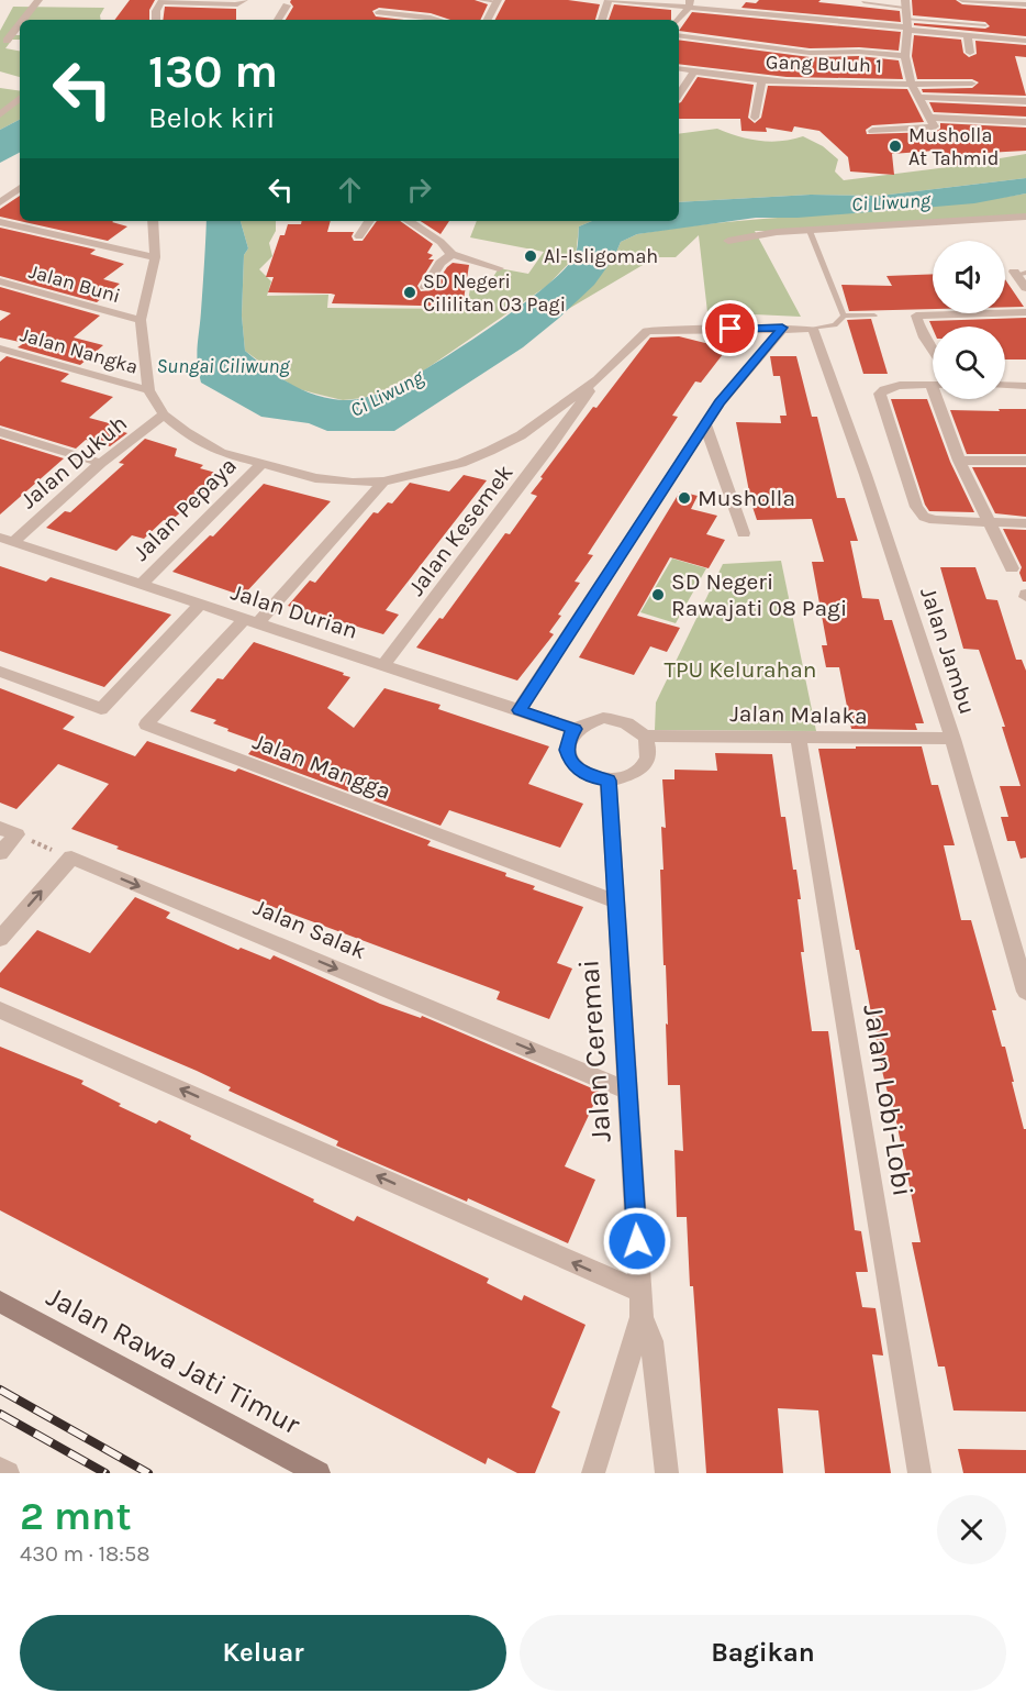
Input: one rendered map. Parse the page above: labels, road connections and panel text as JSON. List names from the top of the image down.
{
  "streets": {
    "main road": ["Jalan Rawa Jati Timur"],
    "street": [
      "Gang Buluh 1",
      "Jalan Buni",
      "Jalan Nangka",
      "Jalan Dukuh",
      "Jalan Pepaya",
      "Jalan Kesemek",
      "Jalan Durian",
      "Jalan Jambu",
      "Jalan Malaka",
      "Jalan Mangga",
      "Jalan Salak",
      "Jalan Ceremai",
      "Jalan Lobi-Lobi"
    ]
  },
  "crossings": [
    ["Jalan Dukuh", "Jalan Durian"],
    ["Jalan Pepaya", "Jalan Durian"],
    ["Jalan Kesemek", "Jalan Durian"],
    ["Jalan Durian", "Jalan Malaka"],
    ["Jalan Durian", "Jalan Mangga"],
    ["Jalan Durian", "Jalan Ceremai"],
    ["Jalan Jambu", "Jalan Malaka"],
    ["Jalan Malaka", "Jalan Ceremai"],
    ["Jalan Malaka", "Jalan Lobi-Lobi"],
    ["Jalan Mangga", "Jalan Ceremai"],
    ["Jalan Salak", "Jalan Ceremai"]
  ],
  "one_way": ["Jalan Salak"],
  "water": ["Ci Liwung", "Sungai Ciliwung"],
  "parks": ["TPU Kelurahan"],
  "places": [
    "Musholla At Tahmid",
    "Al-Isligomah",
    "SD Negeri Cililitan 03 Pagi",
    "Musholla",
    "SD Negeri Rawajati 08 Pagi"
  ],
  "page": {
    "turn": ["130 m", "Belok kiri"],
    "heading": ["2 mnt", "430 m · 18:58"],
    "buttons": ["Keluar", "Bagikan"]
  }
}
